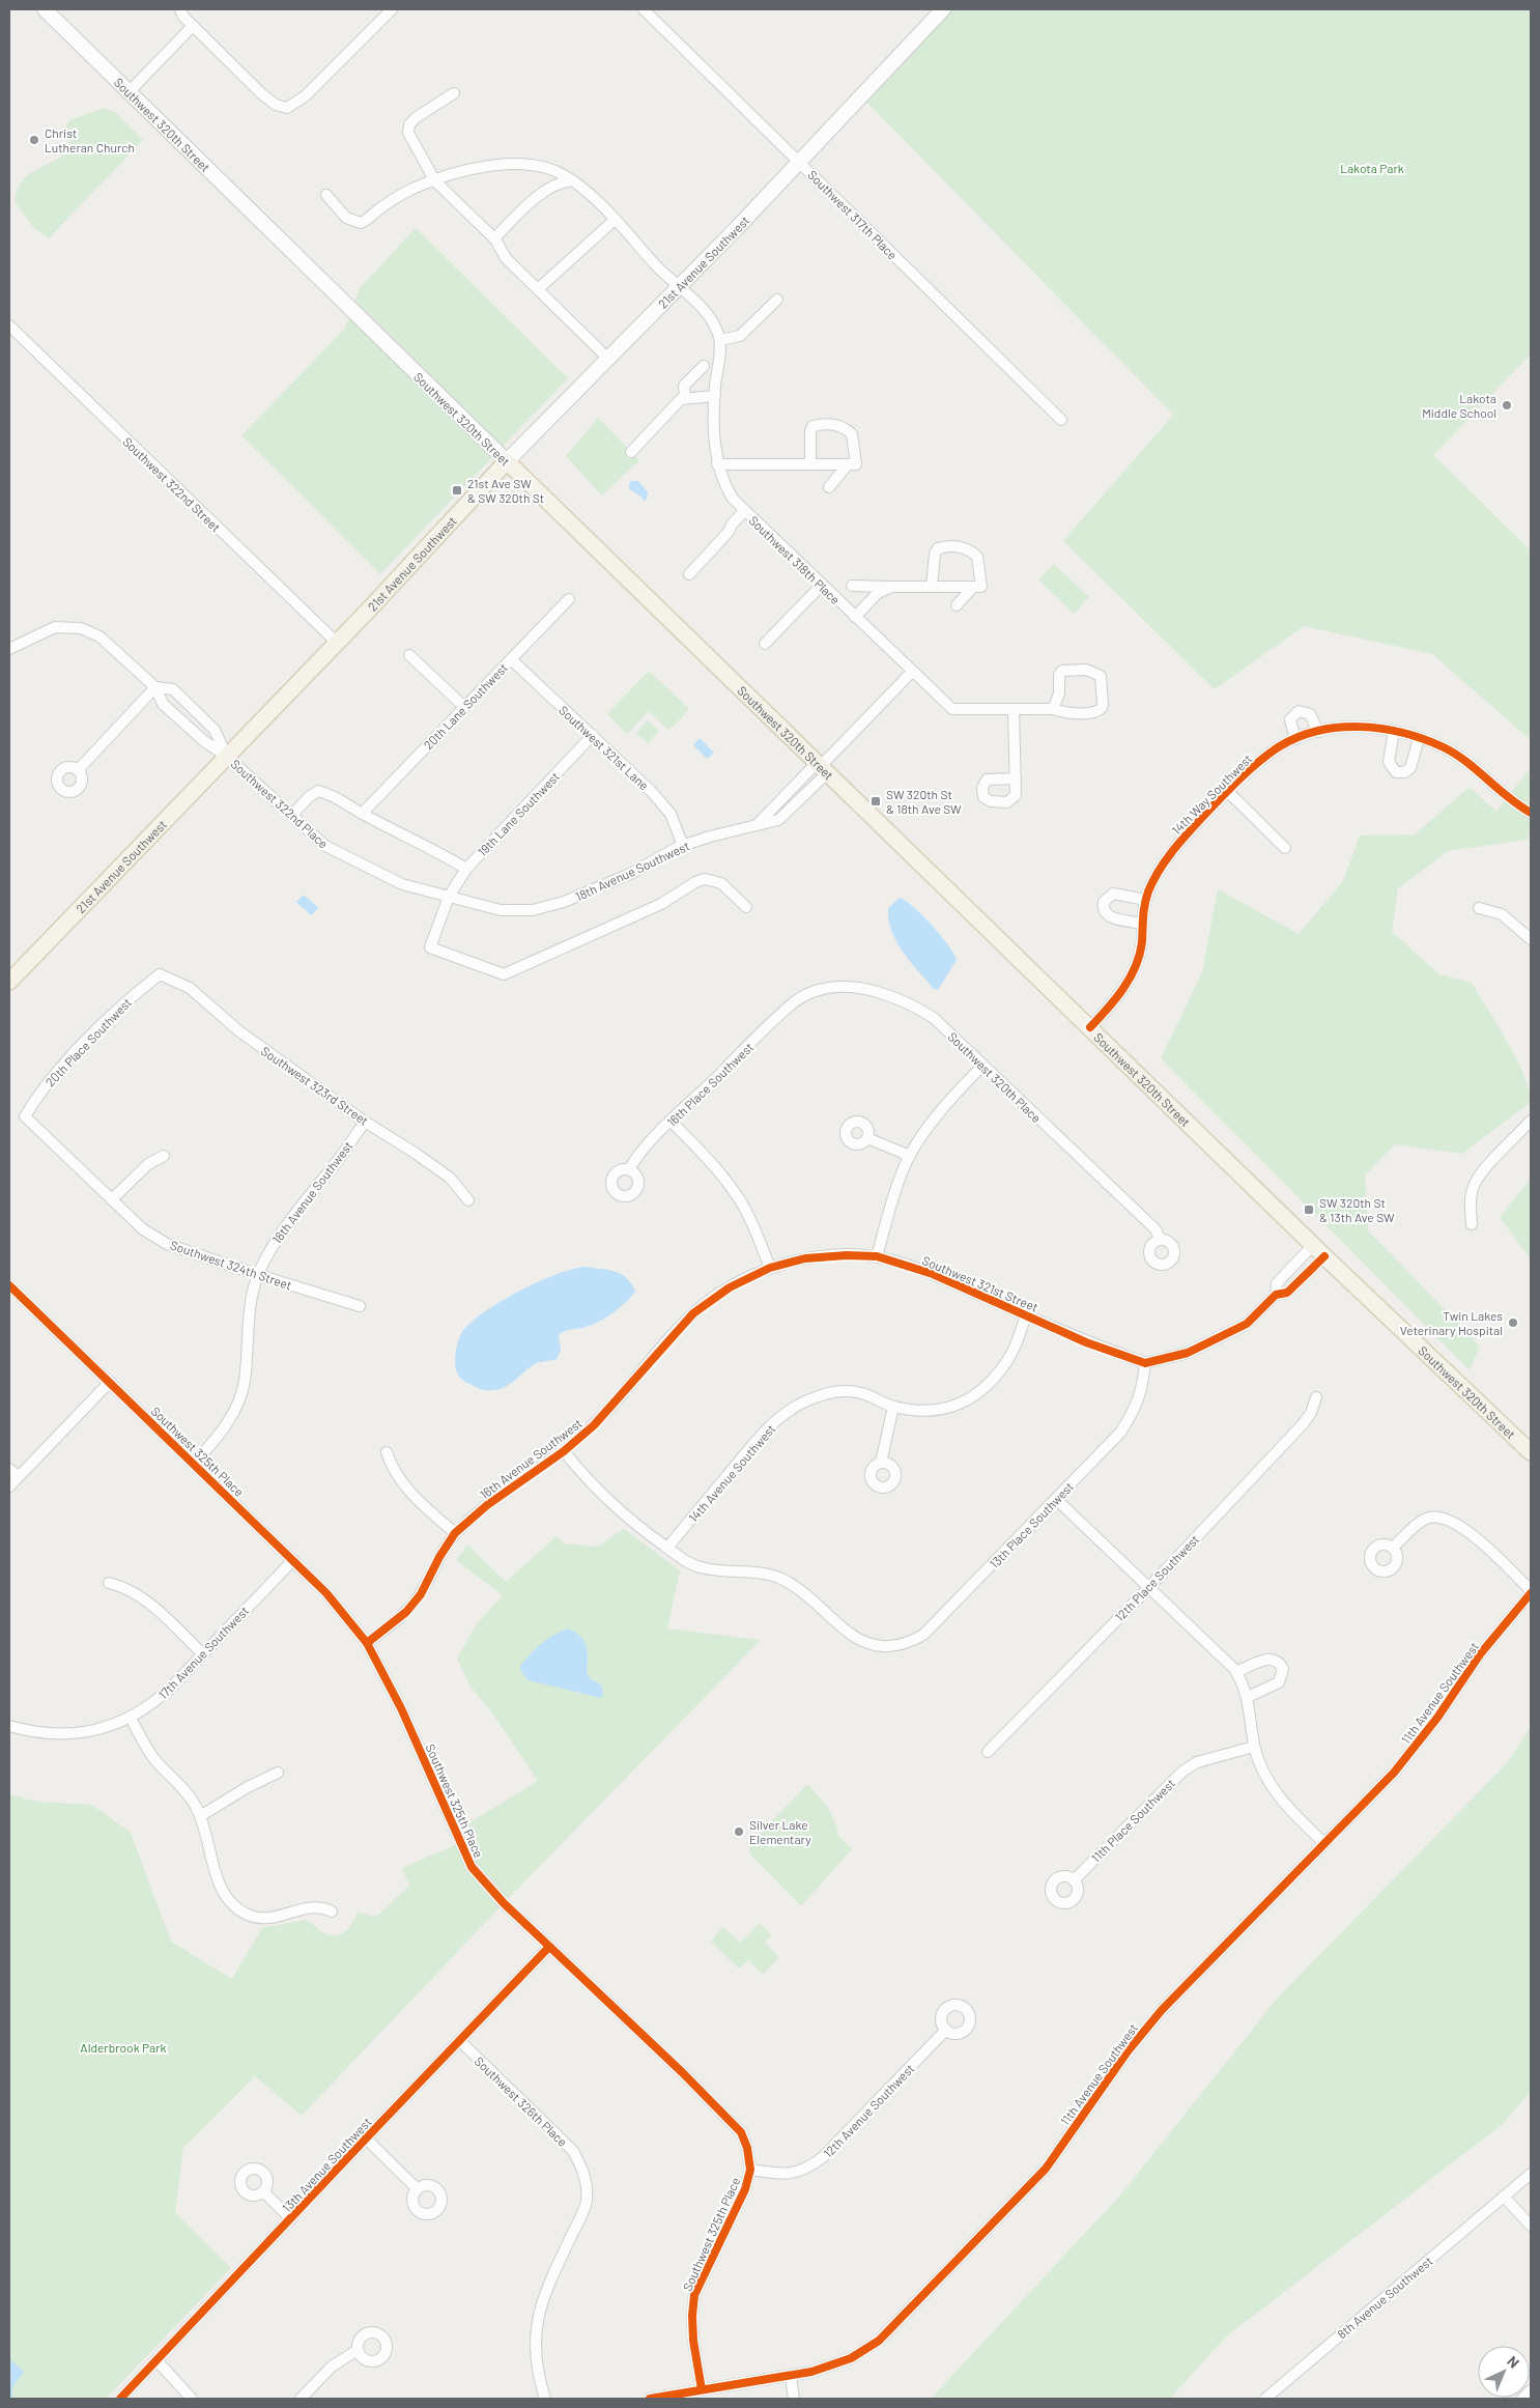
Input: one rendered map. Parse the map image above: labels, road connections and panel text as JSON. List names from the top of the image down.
{
  "streets": {
    "main road": ["Southwest 320th Street", "21st Avenue Southwest"],
    "street": [
      "Southwest 317th Place",
      "Southwest 322nd Street",
      "Southwest 318th Place",
      "20th Lane Southwest",
      "Southwest 321st Lane",
      "14th Way Southwest",
      "Southwest 322nd Place",
      "19th Lane Southwest",
      "18th Avenue Southwest",
      "20th Place Southwest",
      "Southwest 320th Place",
      "16th Place Southwest",
      "Southwest 323rd Street",
      "Southwest 324th Street",
      "Southwest 321st Street",
      "Southwest 325th Place",
      "16th Avenue Southwest",
      "14th Avenue Southwest",
      "13th Place Southwest",
      "12th Place Southwest",
      "17th Avenue Southwest",
      "11th Avenue Southwest",
      "11th Place Southwest",
      "Southwest 326th Place",
      "12th Avenue Southwest",
      "13th Avenue Southwest",
      "8th Avenue Southwest"
    ]
  },
  "crossings": [
    ["Southwest 320th Street", "21st Avenue Southwest"],
    ["Southwest 320th Street", "14th Way Southwest"],
    ["Southwest 320th Street", "18th Avenue Southwest"],
    ["Southwest 317th Place", "21st Avenue Southwest"],
    ["21st Avenue Southwest", "Southwest 322nd Street"],
    ["21st Avenue Southwest", "Southwest 322nd Place"],
    ["Southwest 318th Place", "18th Avenue Southwest"],
    ["20th Lane Southwest", "Southwest 321st Lane"],
    ["Southwest 321st Lane", "19th Lane Southwest"],
    ["Southwest 321st Lane", "18th Avenue Southwest"],
    ["Southwest 322nd Place", "19th Lane Southwest"],
    ["Southwest 322nd Place", "18th Avenue Southwest"],
    ["19th Lane Southwest", "18th Avenue Southwest"],
    ["18th Avenue Southwest", "Southwest 323rd Street"],
    ["18th Avenue Southwest", "Southwest 324th Street"],
    ["18th Avenue Southwest", "Southwest 325th Place"],
    ["20th Place Southwest", "Southwest 323rd Street"],
    ["20th Place Southwest", "Southwest 324th Street"],
    ["Southwest 320th Place", "16th Place Southwest"],
    ["Southwest 321st Street", "16th Avenue Southwest"],
    ["Southwest 321st Street", "14th Avenue Southwest"],
    ["Southwest 321st Street", "13th Place Southwest"],
    ["Southwest 325th Place", "16th Avenue Southwest"],
    ["Southwest 325th Place", "17th Avenue Southwest"],
    ["Southwest 325th Place", "11th Avenue Southwest"],
    ["Southwest 325th Place", "12th Avenue Southwest"],
    ["Southwest 325th Place", "13th Avenue Southwest"],
    ["14th Avenue Southwest", "13th Place Southwest"],
    ["Southwest 326th Place", "13th Avenue Southwest"]
  ],
  "parks": ["Lakota Park", "Alderbrook Park"],
  "places": {
    "other": [
      "Christ Lutheran Church",
      "Lakota Middle School",
      "Twin Lakes Veterinary Hospital",
      "Silver Lake Elementary"
    ],
    "transit": ["21st Ave SW & SW 320th St", "SW 320th St & 18th Ave SW", "SW 320th St & 13th Ave SW"]
  },
  "north": "top right"
}
